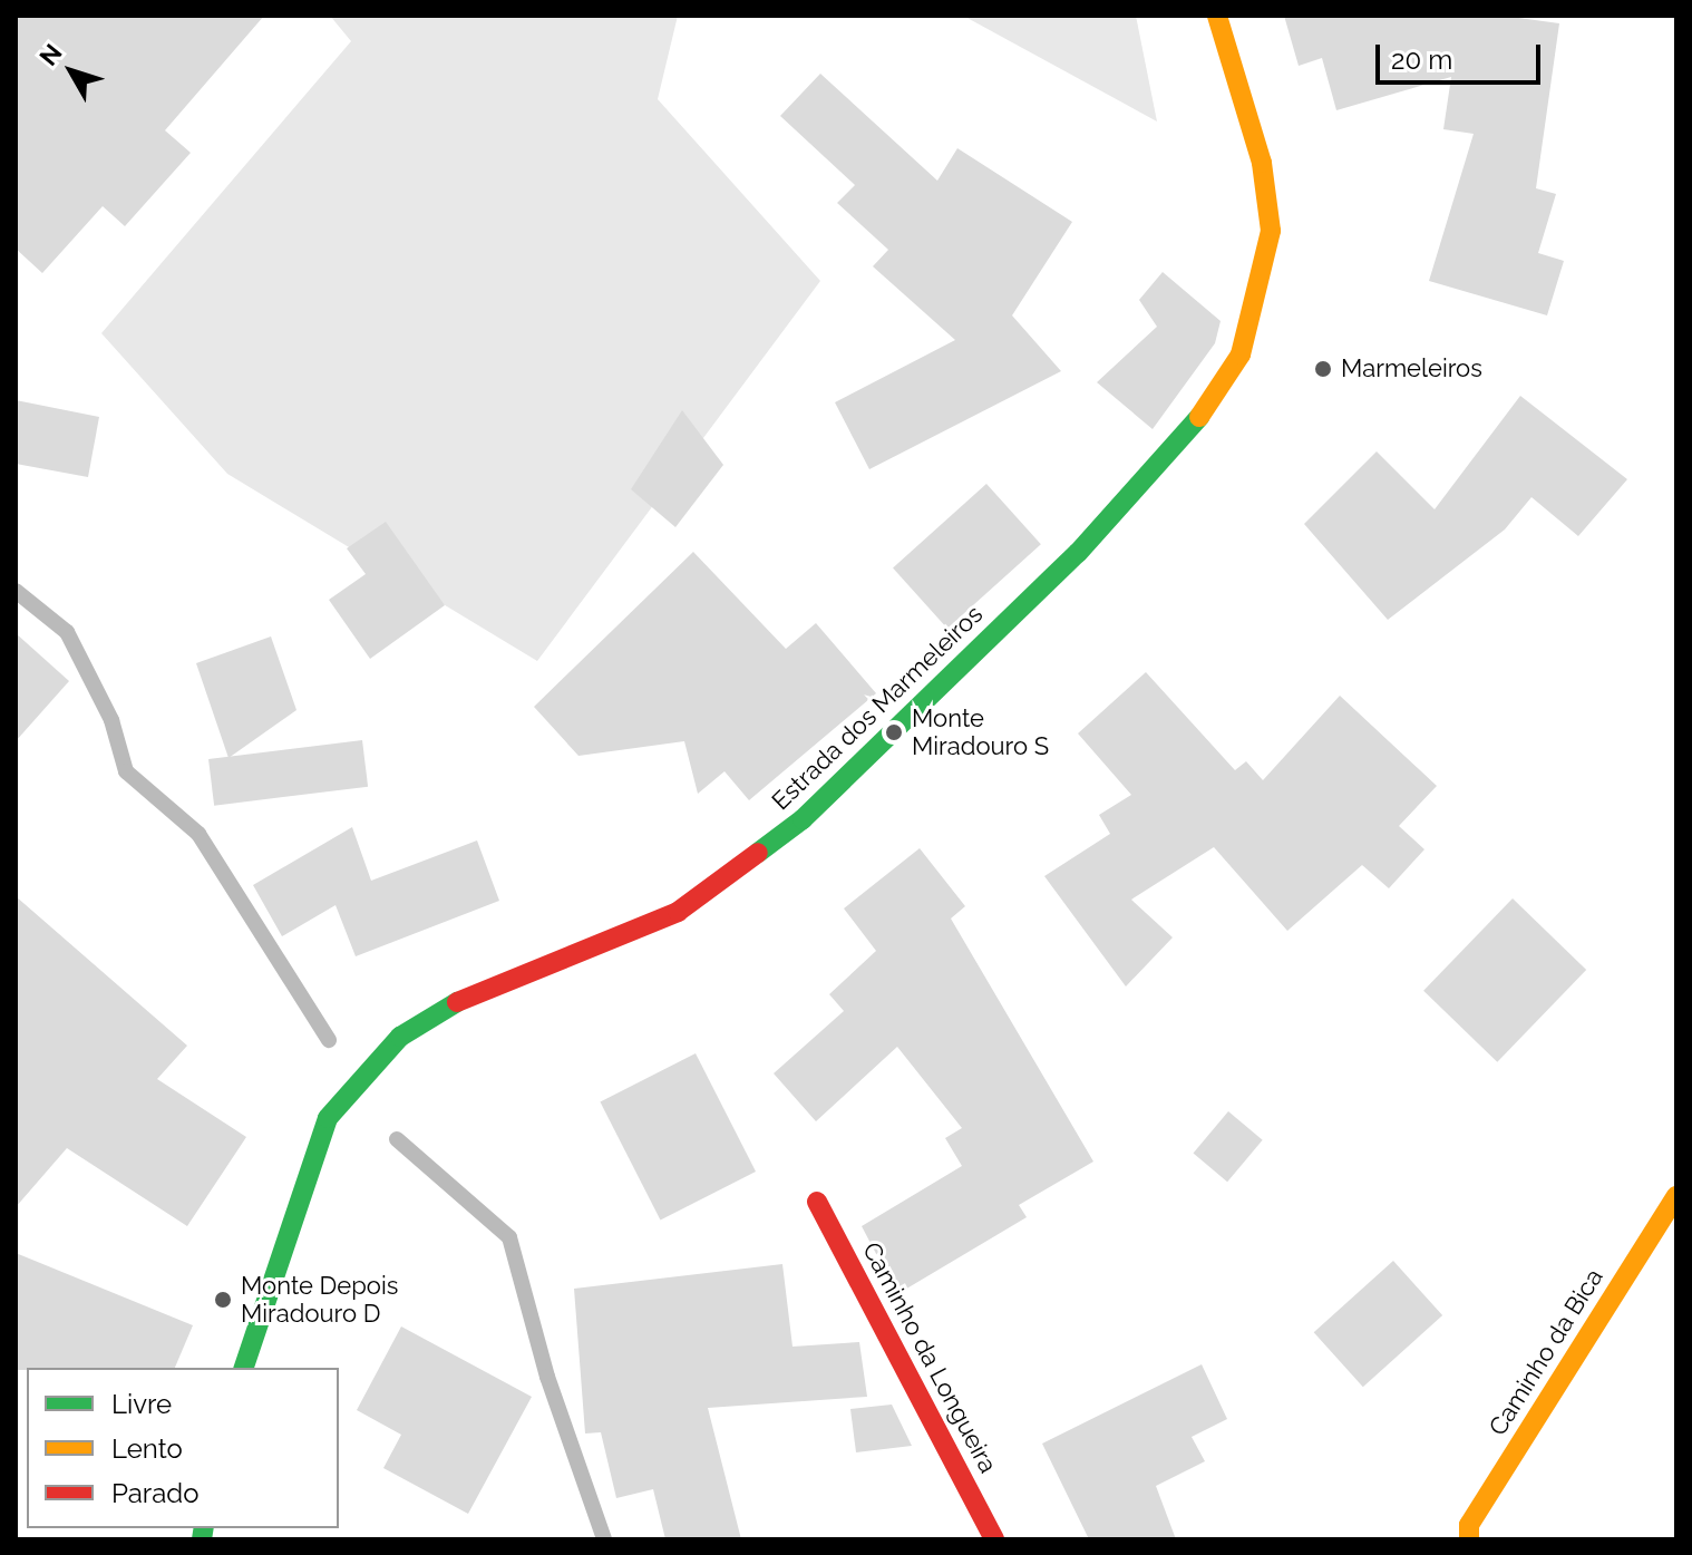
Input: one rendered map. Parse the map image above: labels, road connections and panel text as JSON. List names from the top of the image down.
{
  "streets": {
    "main road": ["Estrada dos Marmeleiros", "Caminho da Bica", "Caminho da Longueira"]
  },
  "places": ["Marmeleiros", "Monte Miradouro S", "Monte Depois Miradouro D"],
  "legend": ["Livre", "Lento", "Parado"],
  "scale_bar": "20 m",
  "north": "top left"
}
